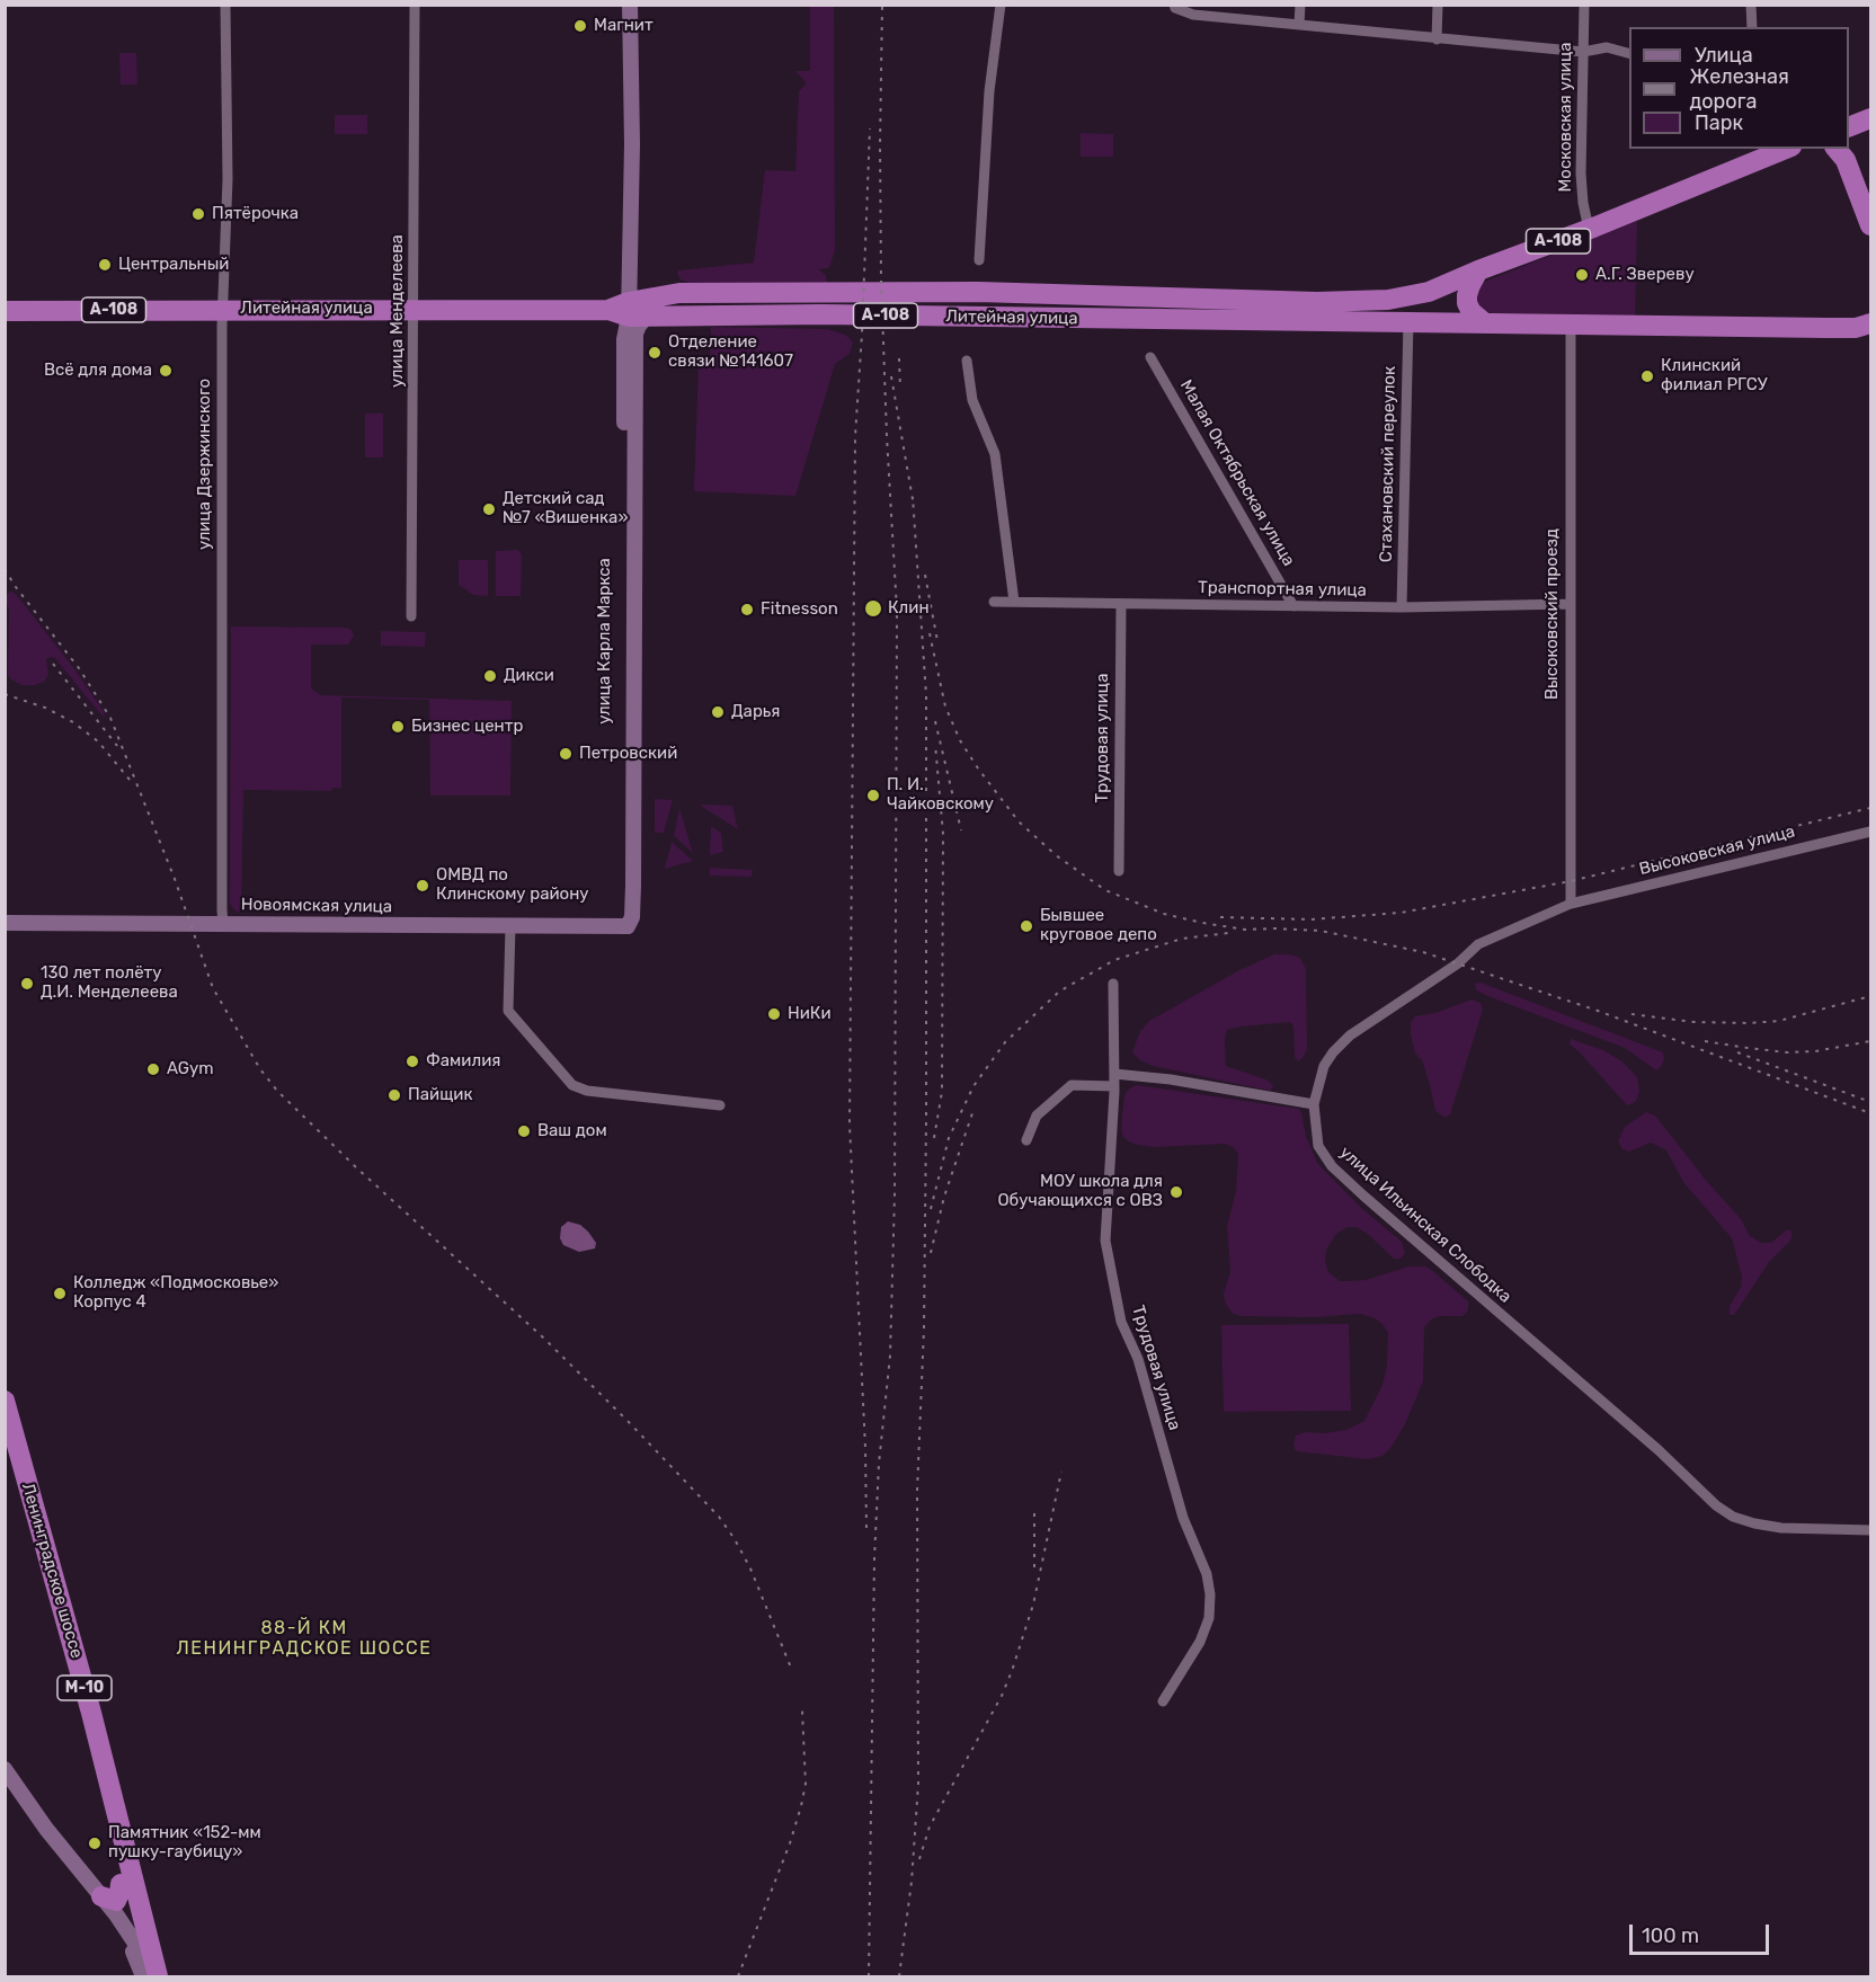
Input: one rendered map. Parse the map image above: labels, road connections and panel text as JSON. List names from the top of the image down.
{
  "streets": {
    "highway": [
      "А-108",
      "Литейная улица",
      "Ленинградское шоссе",
      "М-10"
    ],
    "street": [
      "Московская улица",
      "улица Менделеева",
      "улица Дзержинского",
      "Стахановский переулок",
      "Малая Октябрьская улица",
      "Транспортная улица",
      "Высоковский проезд",
      "улица Карла Маркса",
      "Трудовая улица",
      "Высоковская улица",
      "Новоямская улица",
      "улица Ильинская Слободка"
    ]
  },
  "crossings": [
    ["Московская улица", "А-108"],
    ["А-108", "Литейная улица"],
    ["А-108", "Стахановский переулок"],
    ["А-108", "Высоковский проезд"],
    ["А-108", "улица Карла Маркса"],
    ["Литейная улица", "улица Менделеева"],
    ["Литейная улица", "улица Дзержинского"],
    ["Литейная улица", "Стахановский переулок"],
    ["Литейная улица", "улица Карла Маркса"],
    ["улица Дзержинского", "Новоямская улица"],
    ["Стахановский переулок", "Транспортная улица"],
    ["Малая Октябрьская улица", "Транспортная улица"],
    ["Транспортная улица", "Высоковский проезд"],
    ["Транспортная улица", "Трудовая улица"],
    ["Высоковский проезд", "Высоковская улица"],
    ["улица Карла Маркса", "Новоямская улица"],
    ["Высоковская улица", "улица Ильинская Слободка"]
  ],
  "districts": ["88-Й КМ ЛЕНИНГРАДСКОЕ ШОССЕ"],
  "places": [
    "Магнит",
    "Пятёрочка",
    "Центральный",
    "А.Г. Звереву",
    "Отделение связи №141607",
    "Всё для дома",
    "Клинский филиал РГСУ",
    "Детский сад №7 «Вишенка»",
    "Клин",
    "Fitnesson",
    "Дикси",
    "Дарья",
    "Бизнес центр",
    "Петровский",
    "П. И. Чайковскому",
    "ОМВД по Клинскому району",
    "Бывшее круговое депо",
    "130 лет полёту Д.И. Менделеева",
    "НиКи",
    "Фамилия",
    "AGym",
    "Пайщик",
    "Ваш дом",
    "МОУ школа для Обучающихся с ОВЗ",
    "Колледж «Подмосковье» Корпус 4",
    "Памятник «152-мм пушку-гаубицу»"
  ],
  "legend": ["Улица", "Железная дорога", "Парк"],
  "scale_bar": "100 m"
}
